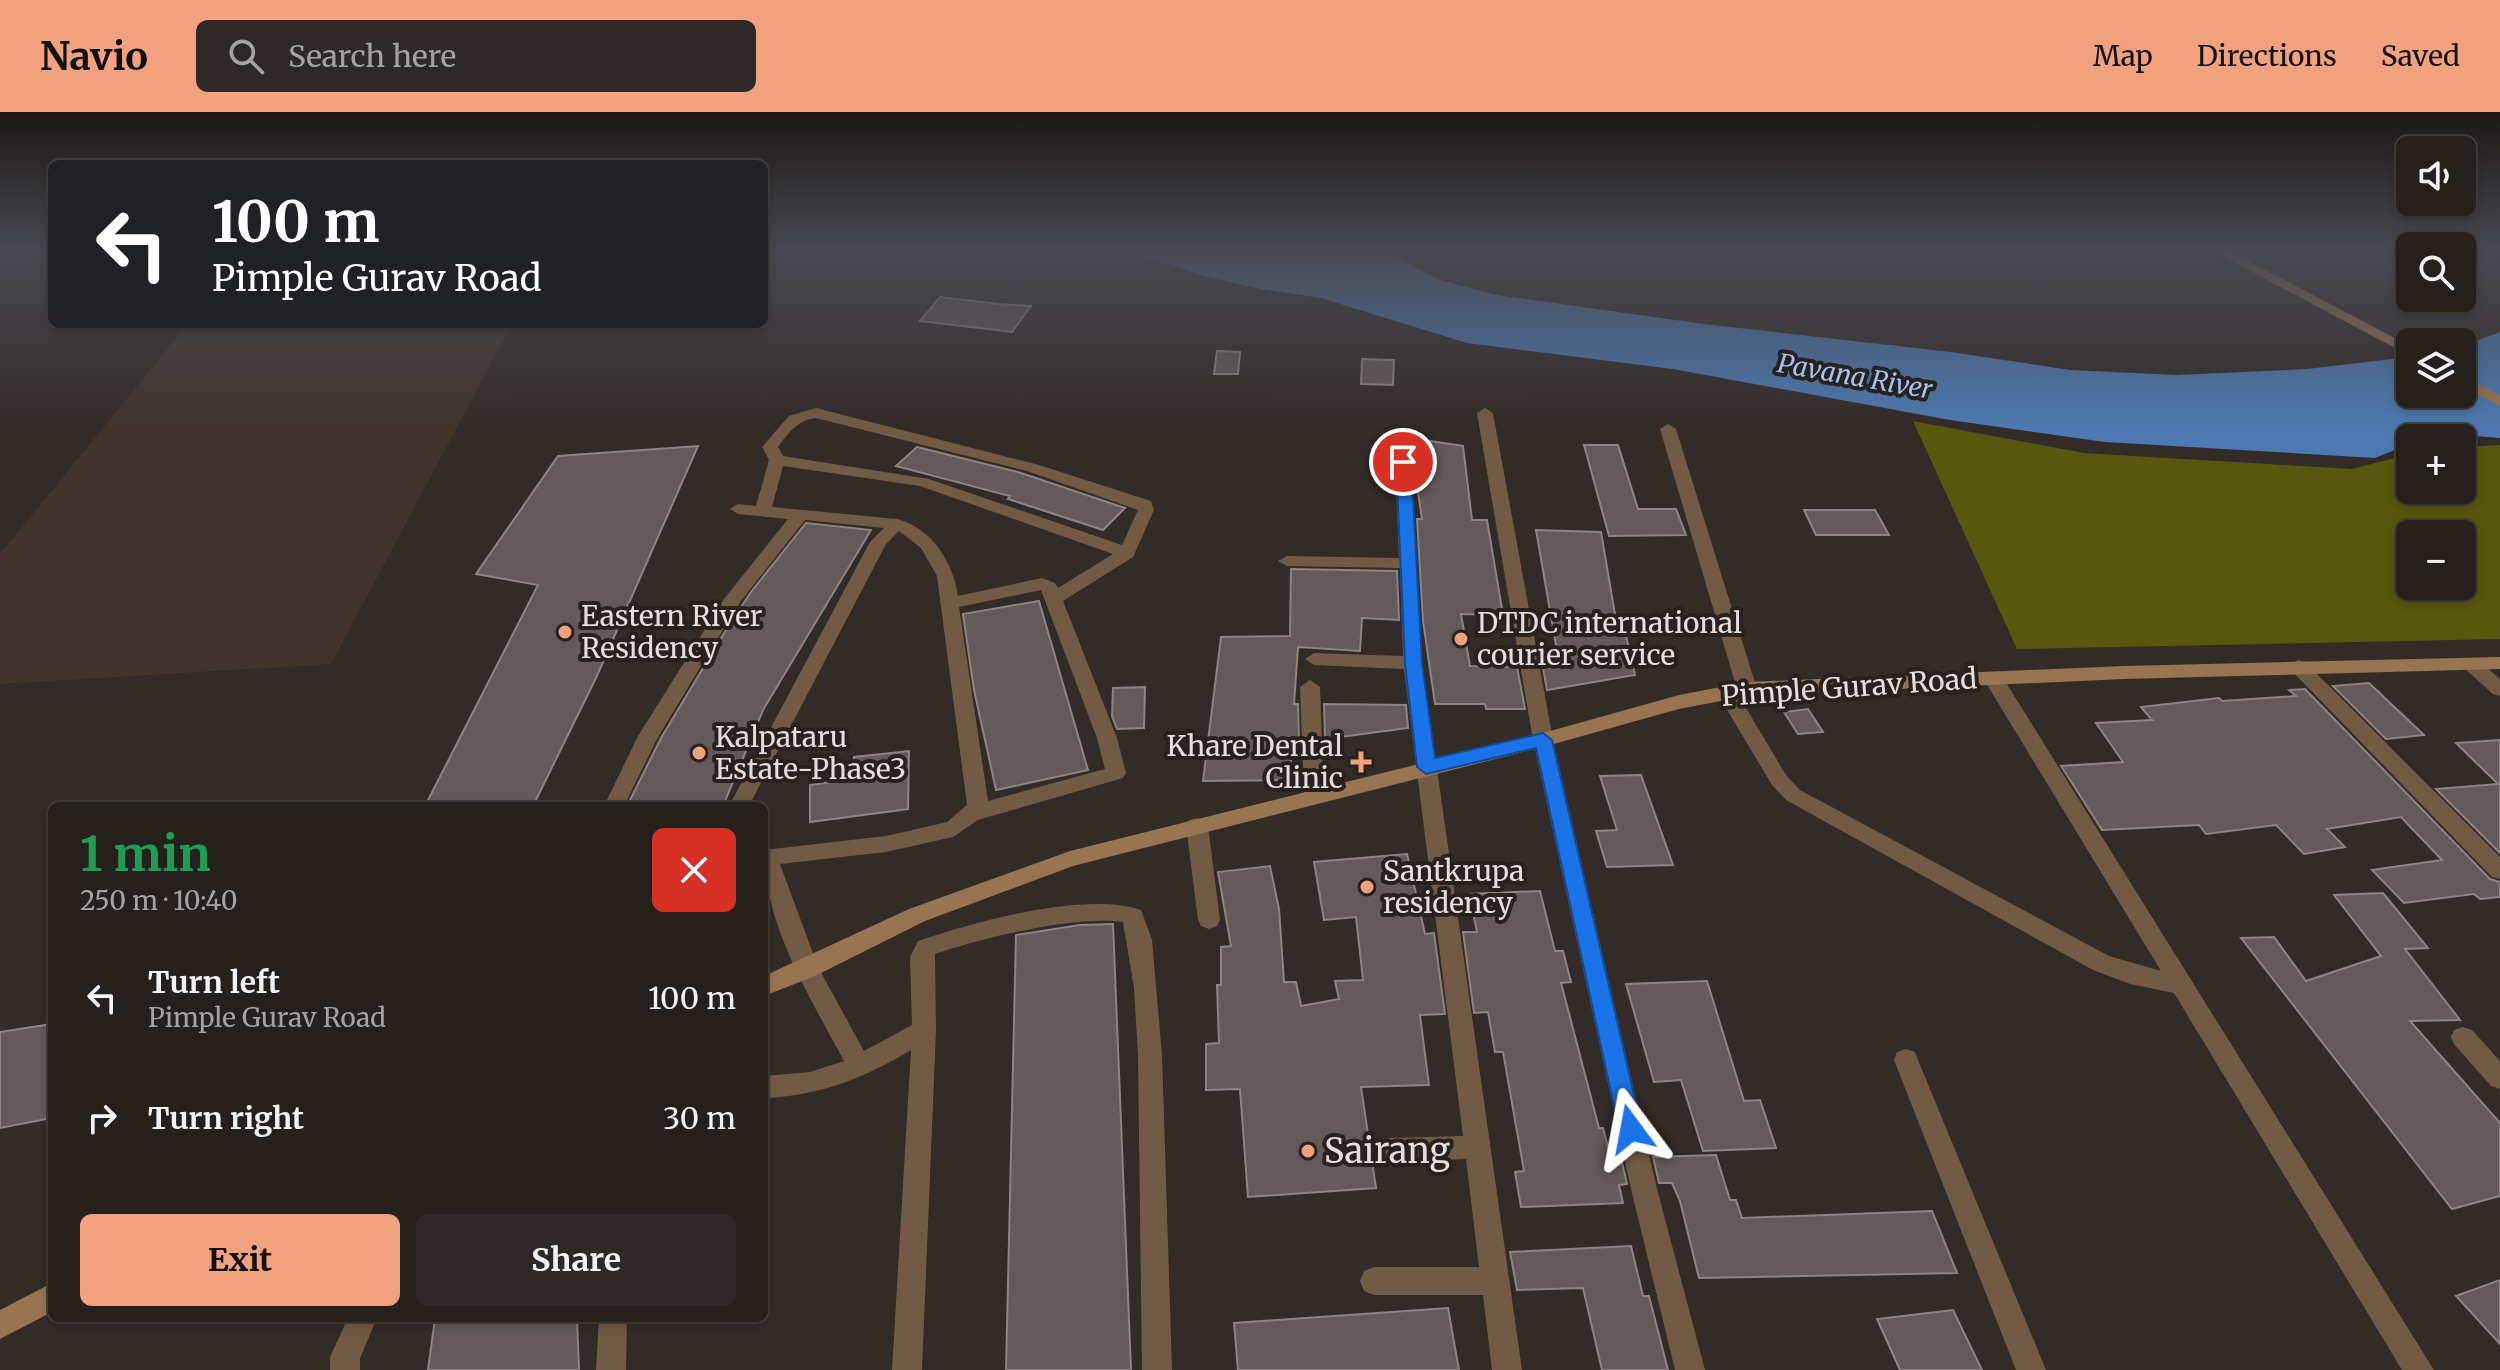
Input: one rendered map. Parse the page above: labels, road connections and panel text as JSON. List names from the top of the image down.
{
  "streets": {
    "street": ["Pimple Gurav Road"]
  },
  "water": ["Pavana River"],
  "places": {
    "other": [
      "Eastern River Residency",
      "DTDC international courier service",
      "Kalpataru Estate-Phase3",
      "Santkrupa residency",
      "Sairang"
    ],
    "health": ["Khare Dental Clinic"]
  },
  "page": {
    "header": "Navio",
    "search": "Search here",
    "nav": ["Map", "Directions", "Saved"],
    "map_buttons": ["+", "−"],
    "turn": ["100 m", "Pimple Gurav Road"],
    "heading": ["1 min", "250 m · 10:40"],
    "list": [
      {
        "name": "Turn left",
        "note": "Pimple Gurav Road",
        "value": "100 m"
      },
      {
        "name": "Turn right",
        "value": "30 m"
      }
    ],
    "buttons": ["Exit", "Share"]
  }
}
